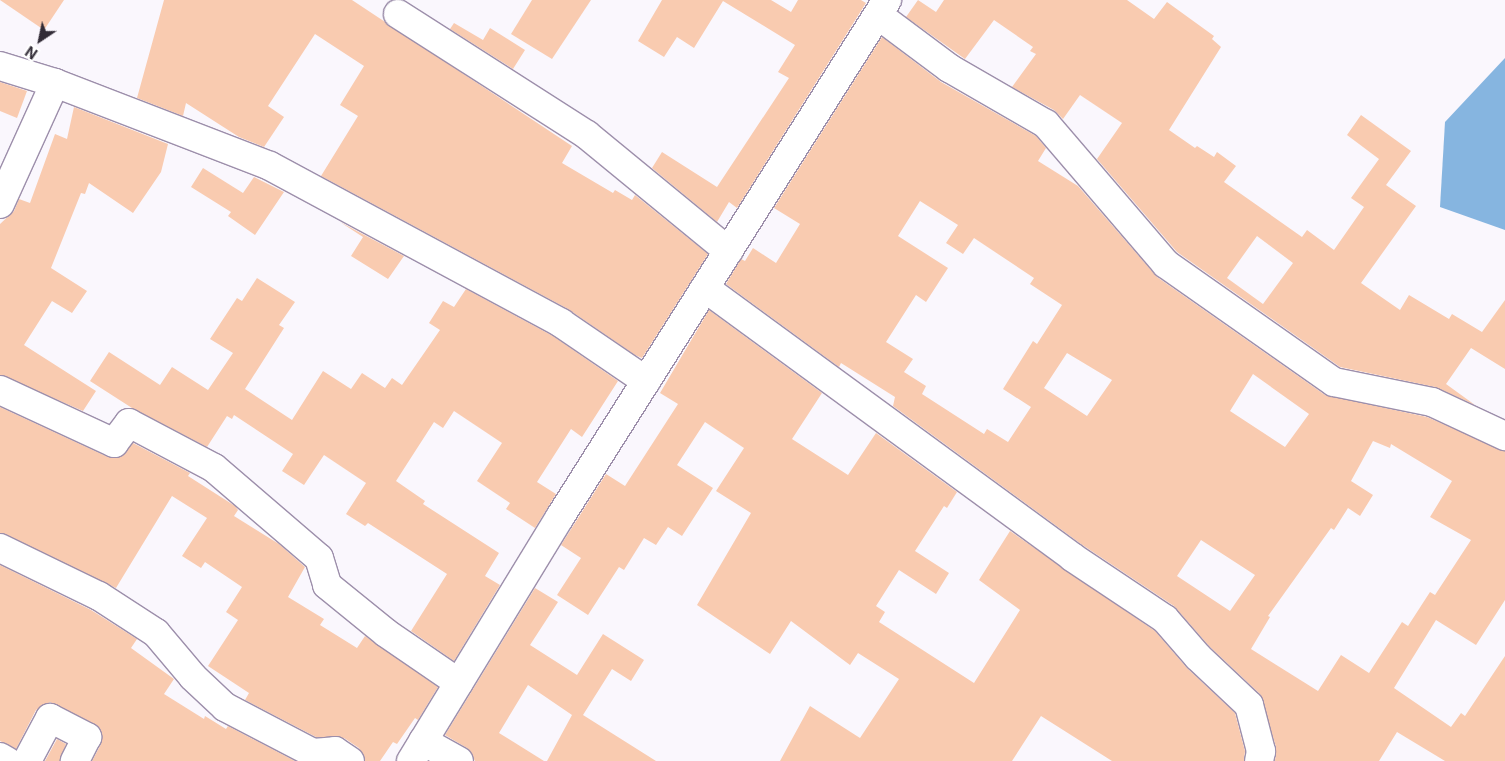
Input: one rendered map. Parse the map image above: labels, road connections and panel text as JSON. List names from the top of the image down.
{
  "north": "bottom left"
}
